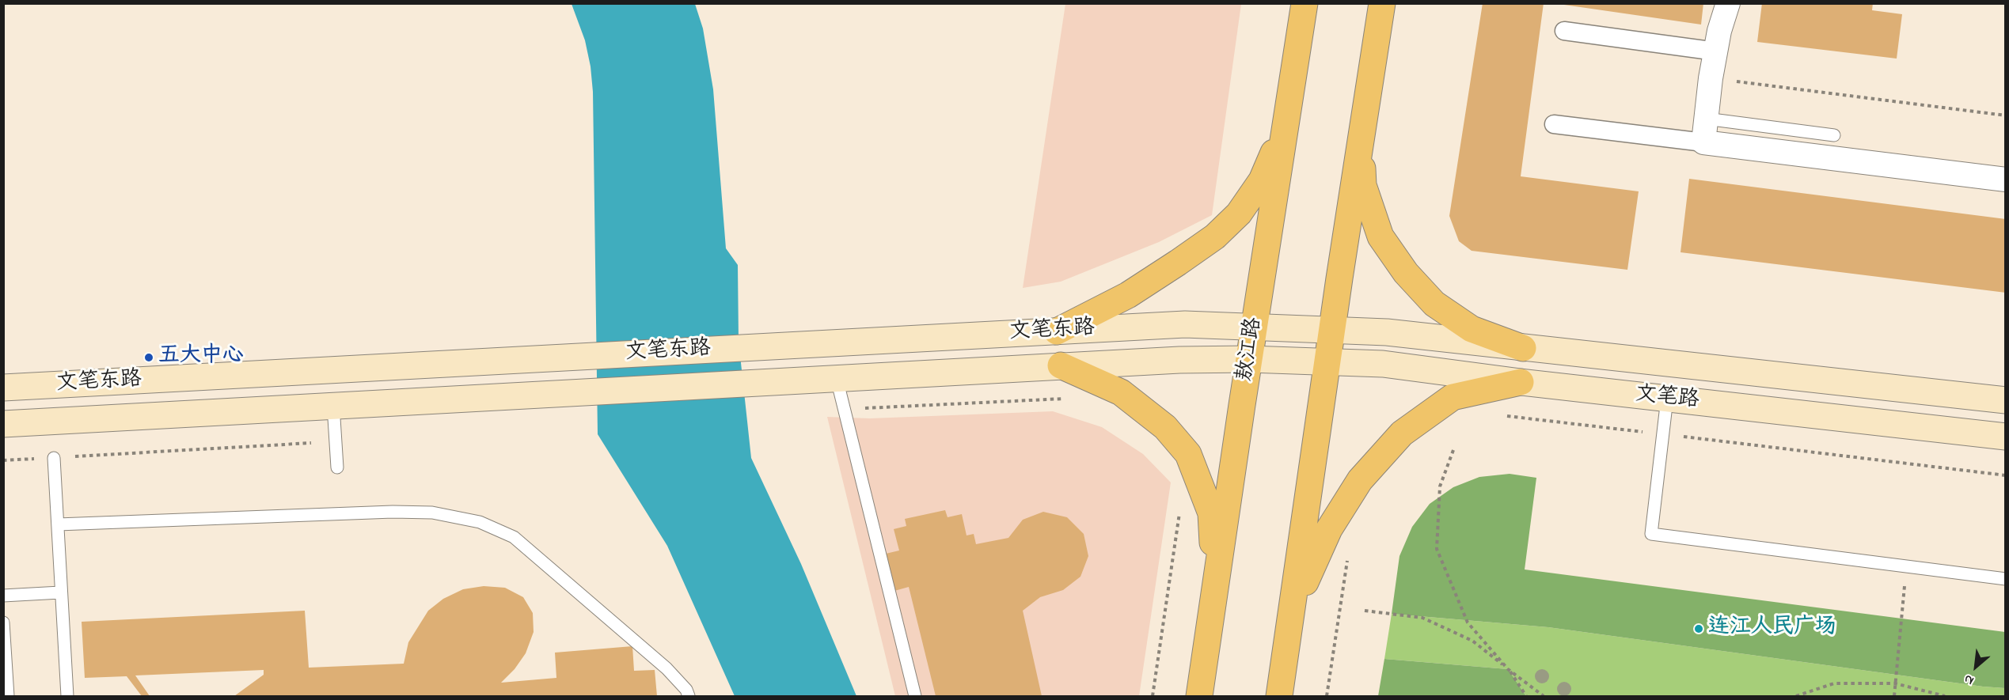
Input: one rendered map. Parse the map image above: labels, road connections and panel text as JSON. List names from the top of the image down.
{
  "streets": {
    "main road": ["文笔东路", "敖江路", "文笔路"]
  },
  "crossings": [
    ["文笔东路", "敖江路"],
    ["文笔东路", "文笔路"]
  ],
  "places": ["五大中心", "连江人民广场"],
  "north": "bottom left"
}
